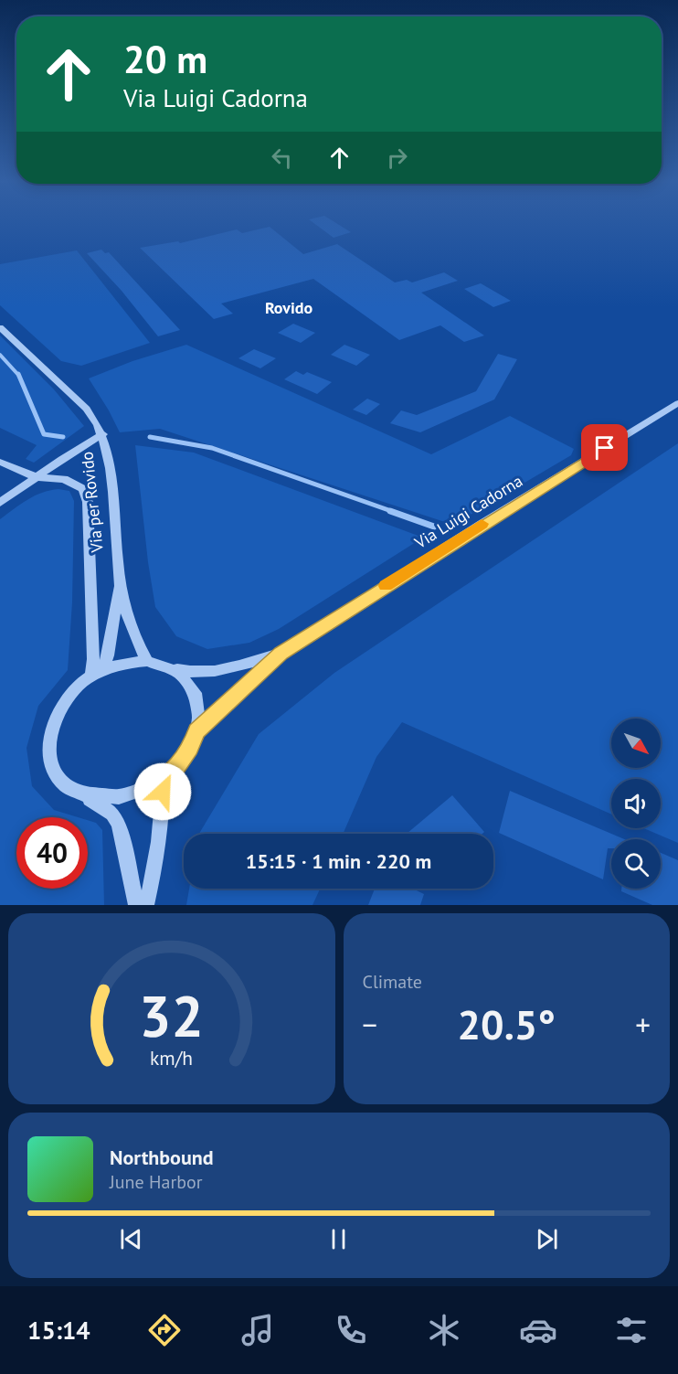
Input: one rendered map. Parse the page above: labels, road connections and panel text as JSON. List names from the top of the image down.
{
  "streets": {
    "street": ["Via per Rovido", "Via Luigi Cadorna"]
  },
  "crossings": [
    ["Via per Rovido", "Via Luigi Cadorna"]
  ],
  "districts": ["Rovido"],
  "north": "bottom right",
  "page": {
    "turn": ["20 m", "Via Luigi Cadorna"],
    "limit": "40",
    "trip": "15:15 · 1 min · 220 m",
    "tile": "Climate",
    "heat": ["−", "20.5°", "+"],
    "song": ["Northbound", "June Harbor"],
    "tabs": "15:14",
    "gauge": ["32", "km/h"]
  }
}
